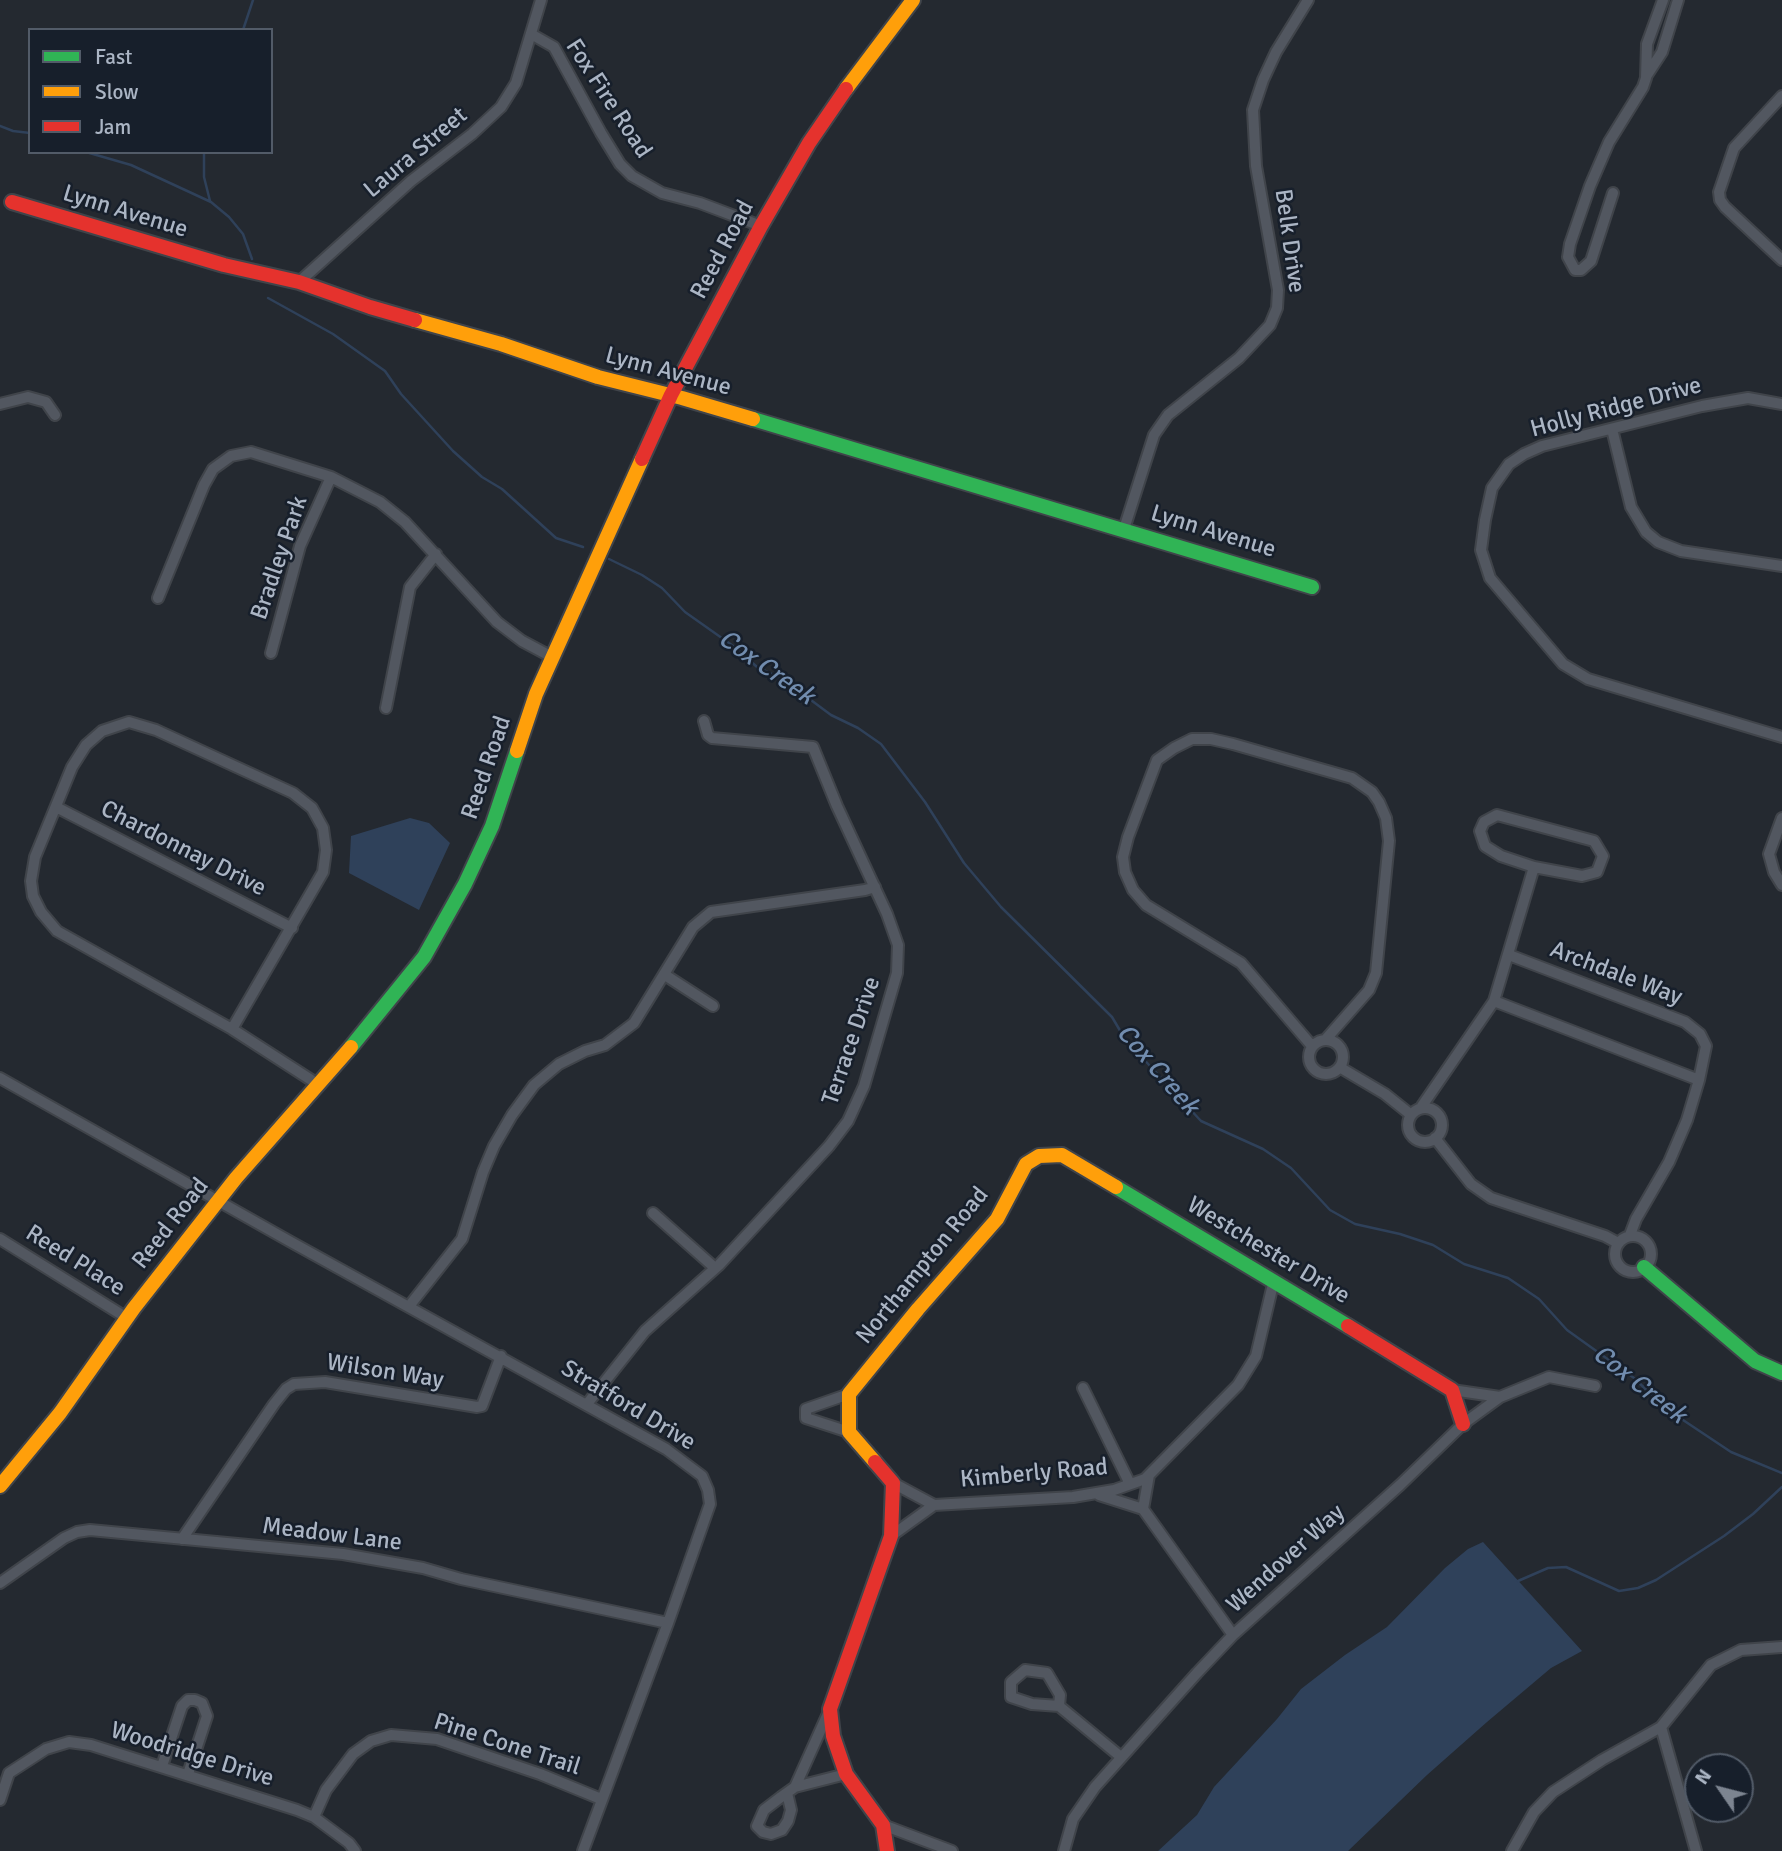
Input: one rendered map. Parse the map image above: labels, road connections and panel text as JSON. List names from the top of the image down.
{
  "streets": {
    "street": [
      "Fox Fire Road",
      "Laura Street",
      "Lynn Avenue",
      "Belk Drive",
      "Reed Road",
      "Holly Ridge Drive",
      "Bradley Park",
      "Chardonnay Drive",
      "Archdale Way",
      "Terrace Drive",
      "Westchester Drive",
      "Reed Place",
      "Northampton Road",
      "Wilson Way",
      "Stratford Drive",
      "Kimberly Road",
      "Meadow Lane",
      "Wendover Way",
      "Pine Cone Trail",
      "Woodridge Drive"
    ]
  },
  "crossings": [
    ["Fox Fire Road", "Laura Street"],
    ["Fox Fire Road", "Reed Road"],
    ["Laura Street", "Lynn Avenue"],
    ["Lynn Avenue", "Belk Drive"],
    ["Lynn Avenue", "Reed Road"],
    ["Reed Road", "Bradley Park"],
    ["Reed Road", "Reed Place"],
    ["Reed Road", "Stratford Drive"],
    ["Terrace Drive", "Stratford Drive"],
    ["Westchester Drive", "Northampton Road"],
    ["Westchester Drive", "Kimberly Road"],
    ["Wilson Way", "Stratford Drive"],
    ["Wilson Way", "Meadow Lane"],
    ["Stratford Drive", "Meadow Lane"],
    ["Stratford Drive", "Pine Cone Trail"],
    ["Pine Cone Trail", "Woodridge Drive"]
  ],
  "water": ["Cox Creek"],
  "legend": ["Fast", "Slow", "Jam"],
  "north": "top left"
}
